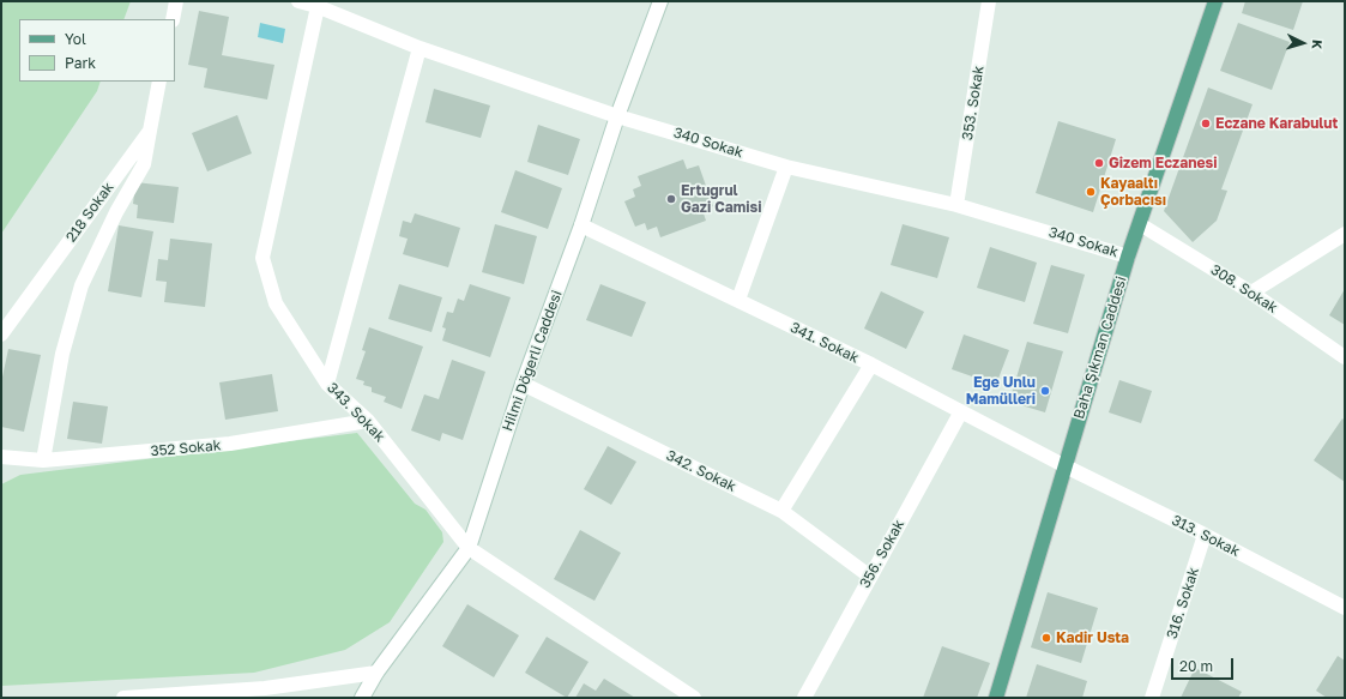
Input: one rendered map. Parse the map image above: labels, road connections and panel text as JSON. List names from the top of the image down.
{
  "streets": {
    "main road": ["Baha Şıkman Caddesi"],
    "street": [
      "353. Sokak",
      "340 Sokak",
      "218 Sokak",
      "308. Sokak",
      "341. Sokak",
      "Hilmi Döğerli Caddesi",
      "343. Sokak",
      "352 Sokak",
      "342. Sokak",
      "313. Sokak",
      "356. Sokak",
      "316. Sokak"
    ]
  },
  "crossings": [
    ["353. Sokak", "340 Sokak"],
    ["340 Sokak", "Baha Şıkman Caddesi"],
    ["340 Sokak", "Hilmi Döğerli Caddesi"],
    ["340 Sokak", "343. Sokak"],
    ["308. Sokak", "Baha Şıkman Caddesi"],
    ["341. Sokak", "Baha Şıkman Caddesi"],
    ["341. Sokak", "Hilmi Döğerli Caddesi"],
    ["341. Sokak", "313. Sokak"],
    ["341. Sokak", "356. Sokak"],
    ["Baha Şıkman Caddesi", "313. Sokak"],
    ["Hilmi Döğerli Caddesi", "343. Sokak"],
    ["Hilmi Döğerli Caddesi", "342. Sokak"],
    ["343. Sokak", "352 Sokak"],
    ["342. Sokak", "356. Sokak"],
    ["313. Sokak", "316. Sokak"]
  ],
  "places": [
    "Eczane Karabulut",
    "Gizem Eczanesi",
    "Kayaaltı Çorbacısı",
    "Ertuğrul Gazi Camisi",
    "Ege Unlu Mamülleri",
    "Kadir Usta"
  ],
  "legend": ["Yol", "Park"],
  "scale_bar": "20 m",
  "north": "right"
}
